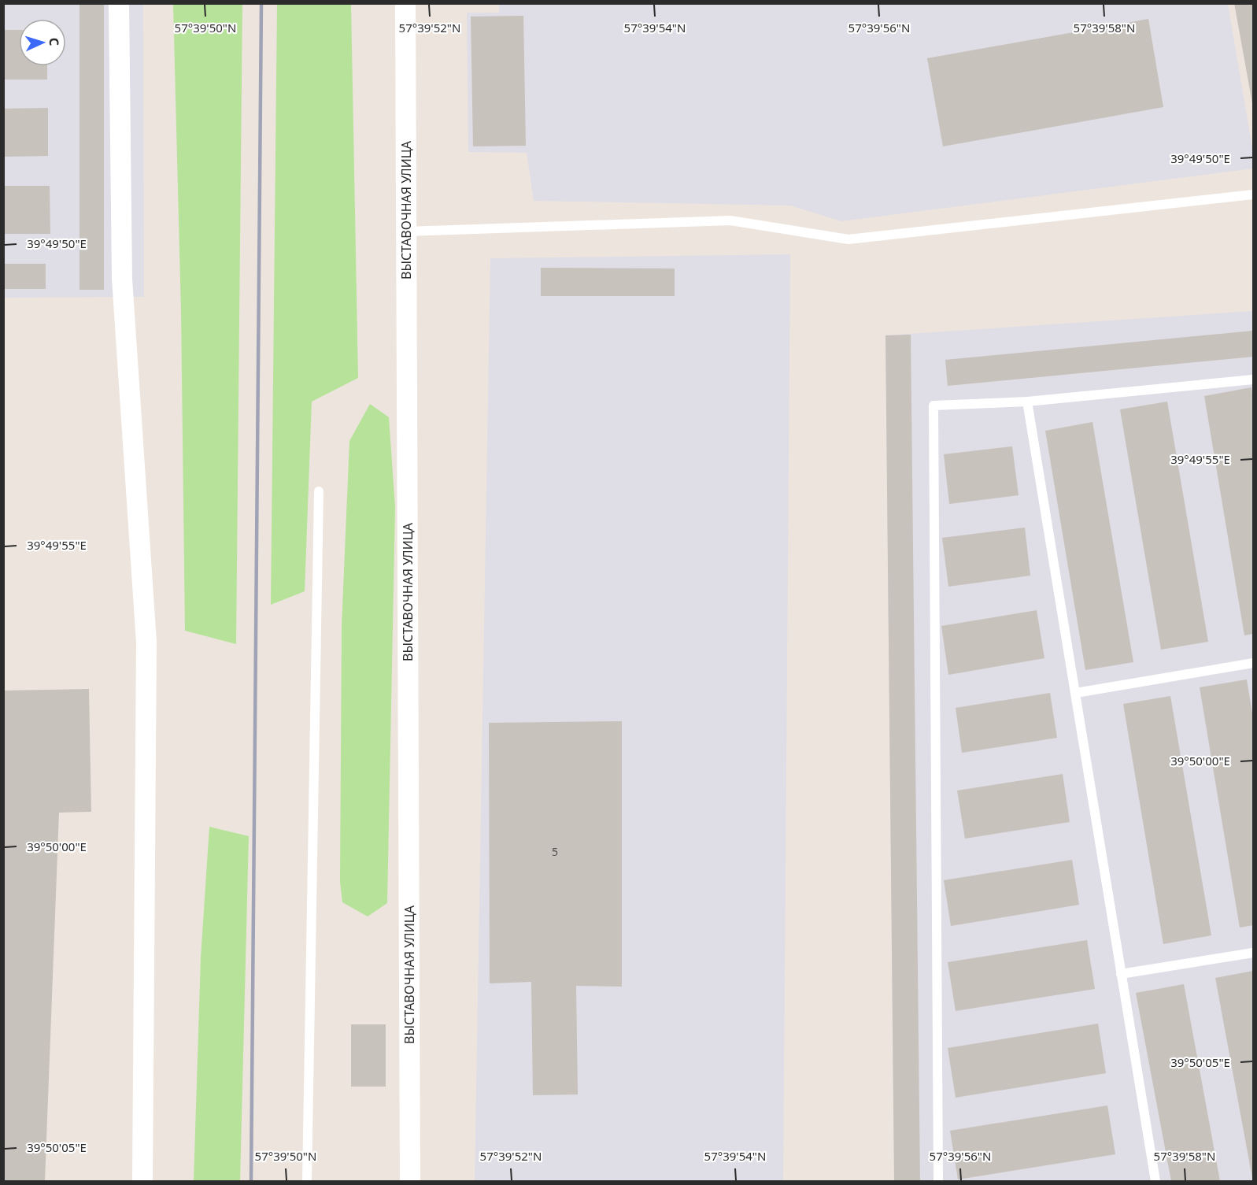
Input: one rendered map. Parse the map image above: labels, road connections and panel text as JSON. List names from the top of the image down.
{
  "streets": {
    "street": ["ВЫСТАВОЧНАЯ УЛИЦА"]
  },
  "house_numbers": ["5"],
  "north": "right",
  "coordinates": [
    "57°39'50\"N",
    "57°39'52\"N",
    "57°39'54\"N",
    "57°39'56\"N",
    "57°39'58\"N",
    "39°49'50\"E",
    "39°49'55\"E",
    "39°50'00\"E",
    "39°50'05\"E"
  ]
}
